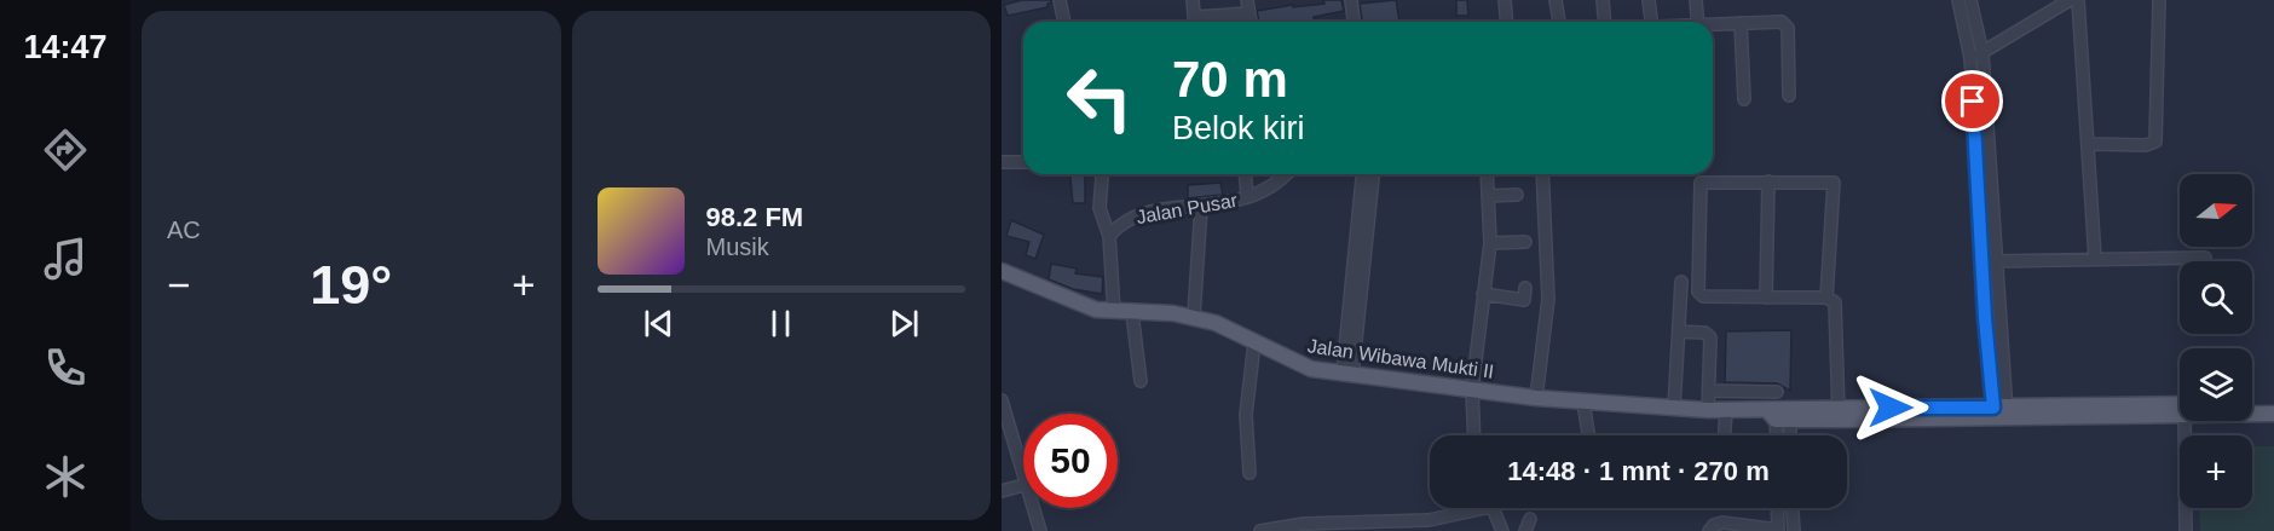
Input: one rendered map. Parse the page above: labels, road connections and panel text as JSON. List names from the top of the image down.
{
  "streets": {
    "main road": ["Jalan Wibawa Mukti II"],
    "street": ["Jalan Pusar"]
  },
  "crossings": [
    ["Jalan Pusar", "Jalan Wibawa Mukti II"]
  ],
  "north": "right",
  "page": {
    "tabs": "14:47",
    "tile": "AC",
    "turn": ["70 m", "Belok kiri"],
    "map_buttons": "+",
    "song": ["98.2 FM", "Musik"],
    "heat": ["−", "19°", "+"],
    "limit": "50",
    "trip": "14:48 · 1 mnt · 270 m"
  }
}
